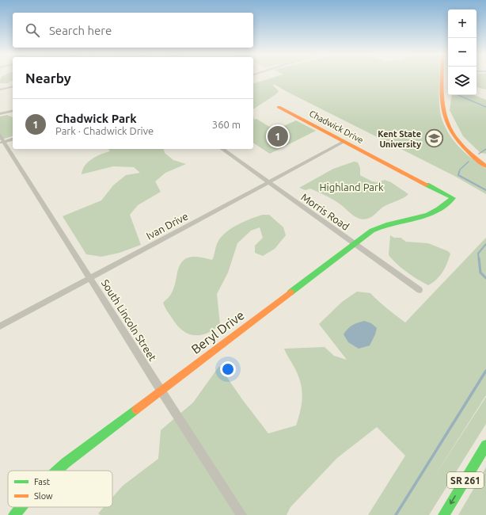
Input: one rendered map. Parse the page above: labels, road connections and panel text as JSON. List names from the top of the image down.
{
  "streets": {
    "street": [
      "Chadwick Drive",
      "Morris Road",
      "Ivan Drive",
      "South Lincoln Street",
      "Beryl Drive",
      "SR 261"
    ]
  },
  "crossings": [
    ["Chadwick Drive", "Ivan Drive"],
    ["Chadwick Drive", "Beryl Drive"],
    ["Morris Road", "Ivan Drive"],
    ["Morris Road", "Beryl Drive"],
    ["Ivan Drive", "South Lincoln Street"],
    ["South Lincoln Street", "Beryl Drive"]
  ],
  "parks": ["Highland Park"],
  "places": {
    "school or university": ["Kent State University"]
  },
  "legend": ["Fast", "Slow"],
  "page": {
    "map_buttons": ["+", "−"],
    "search": "Search here",
    "heading": "Nearby",
    "list": [
      {
        "mark": "1",
        "name": "Chadwick Park",
        "note": "Park · Chadwick Drive",
        "value": "360 m"
      }
    ],
    "pins": "1"
  }
}
